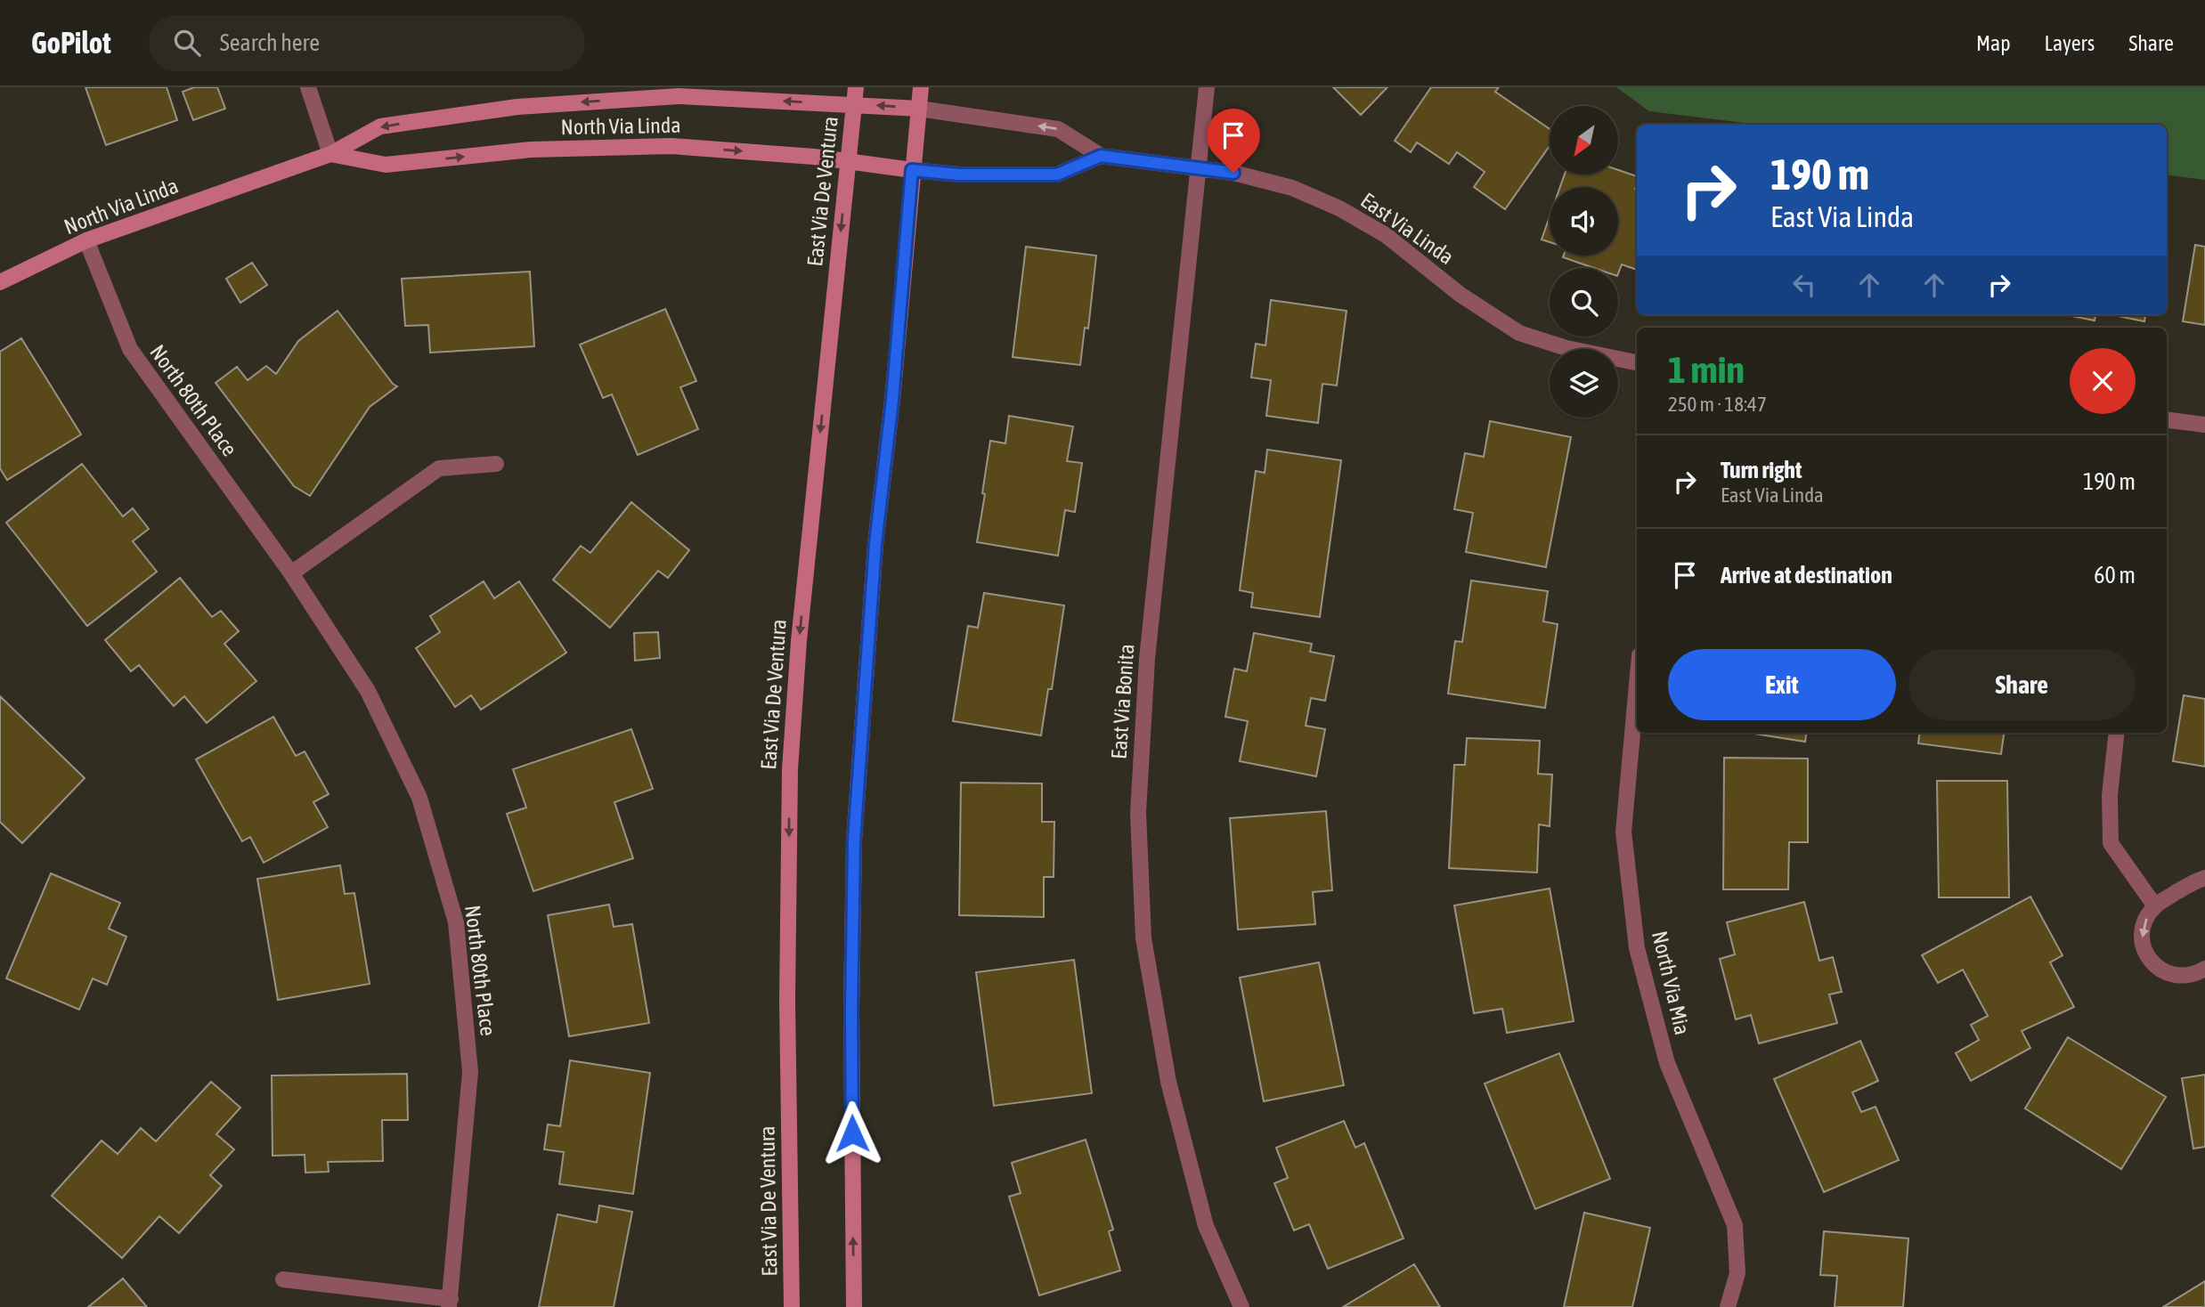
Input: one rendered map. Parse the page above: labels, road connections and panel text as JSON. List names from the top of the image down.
{
  "streets": {
    "main road": ["North Via Linda", "East Via De Ventura"],
    "street": [
      "East Via Linda",
      "North 80th Place",
      "East Via Bonita",
      "North Via Mia"
    ]
  },
  "crossings": [
    ["North Via Linda", "East Via De Ventura"],
    ["North Via Linda", "East Via Linda"],
    ["North Via Linda", "North 80th Place"],
    ["East Via Linda", "East Via Bonita"]
  ],
  "north": "bottom left",
  "page": {
    "header": "GoPilot",
    "search": "Search here",
    "nav": ["Map", "Layers", "Share"],
    "turn": ["190 m", "East Via Linda"],
    "heading": ["1 min", "250 m · 18:47"],
    "list": [
      {
        "name": "Turn right",
        "note": "East Via Linda",
        "value": "190 m"
      },
      {
        "name": "Arrive at destination",
        "value": "60 m"
      }
    ],
    "buttons": ["Exit", "Share"]
  }
}
